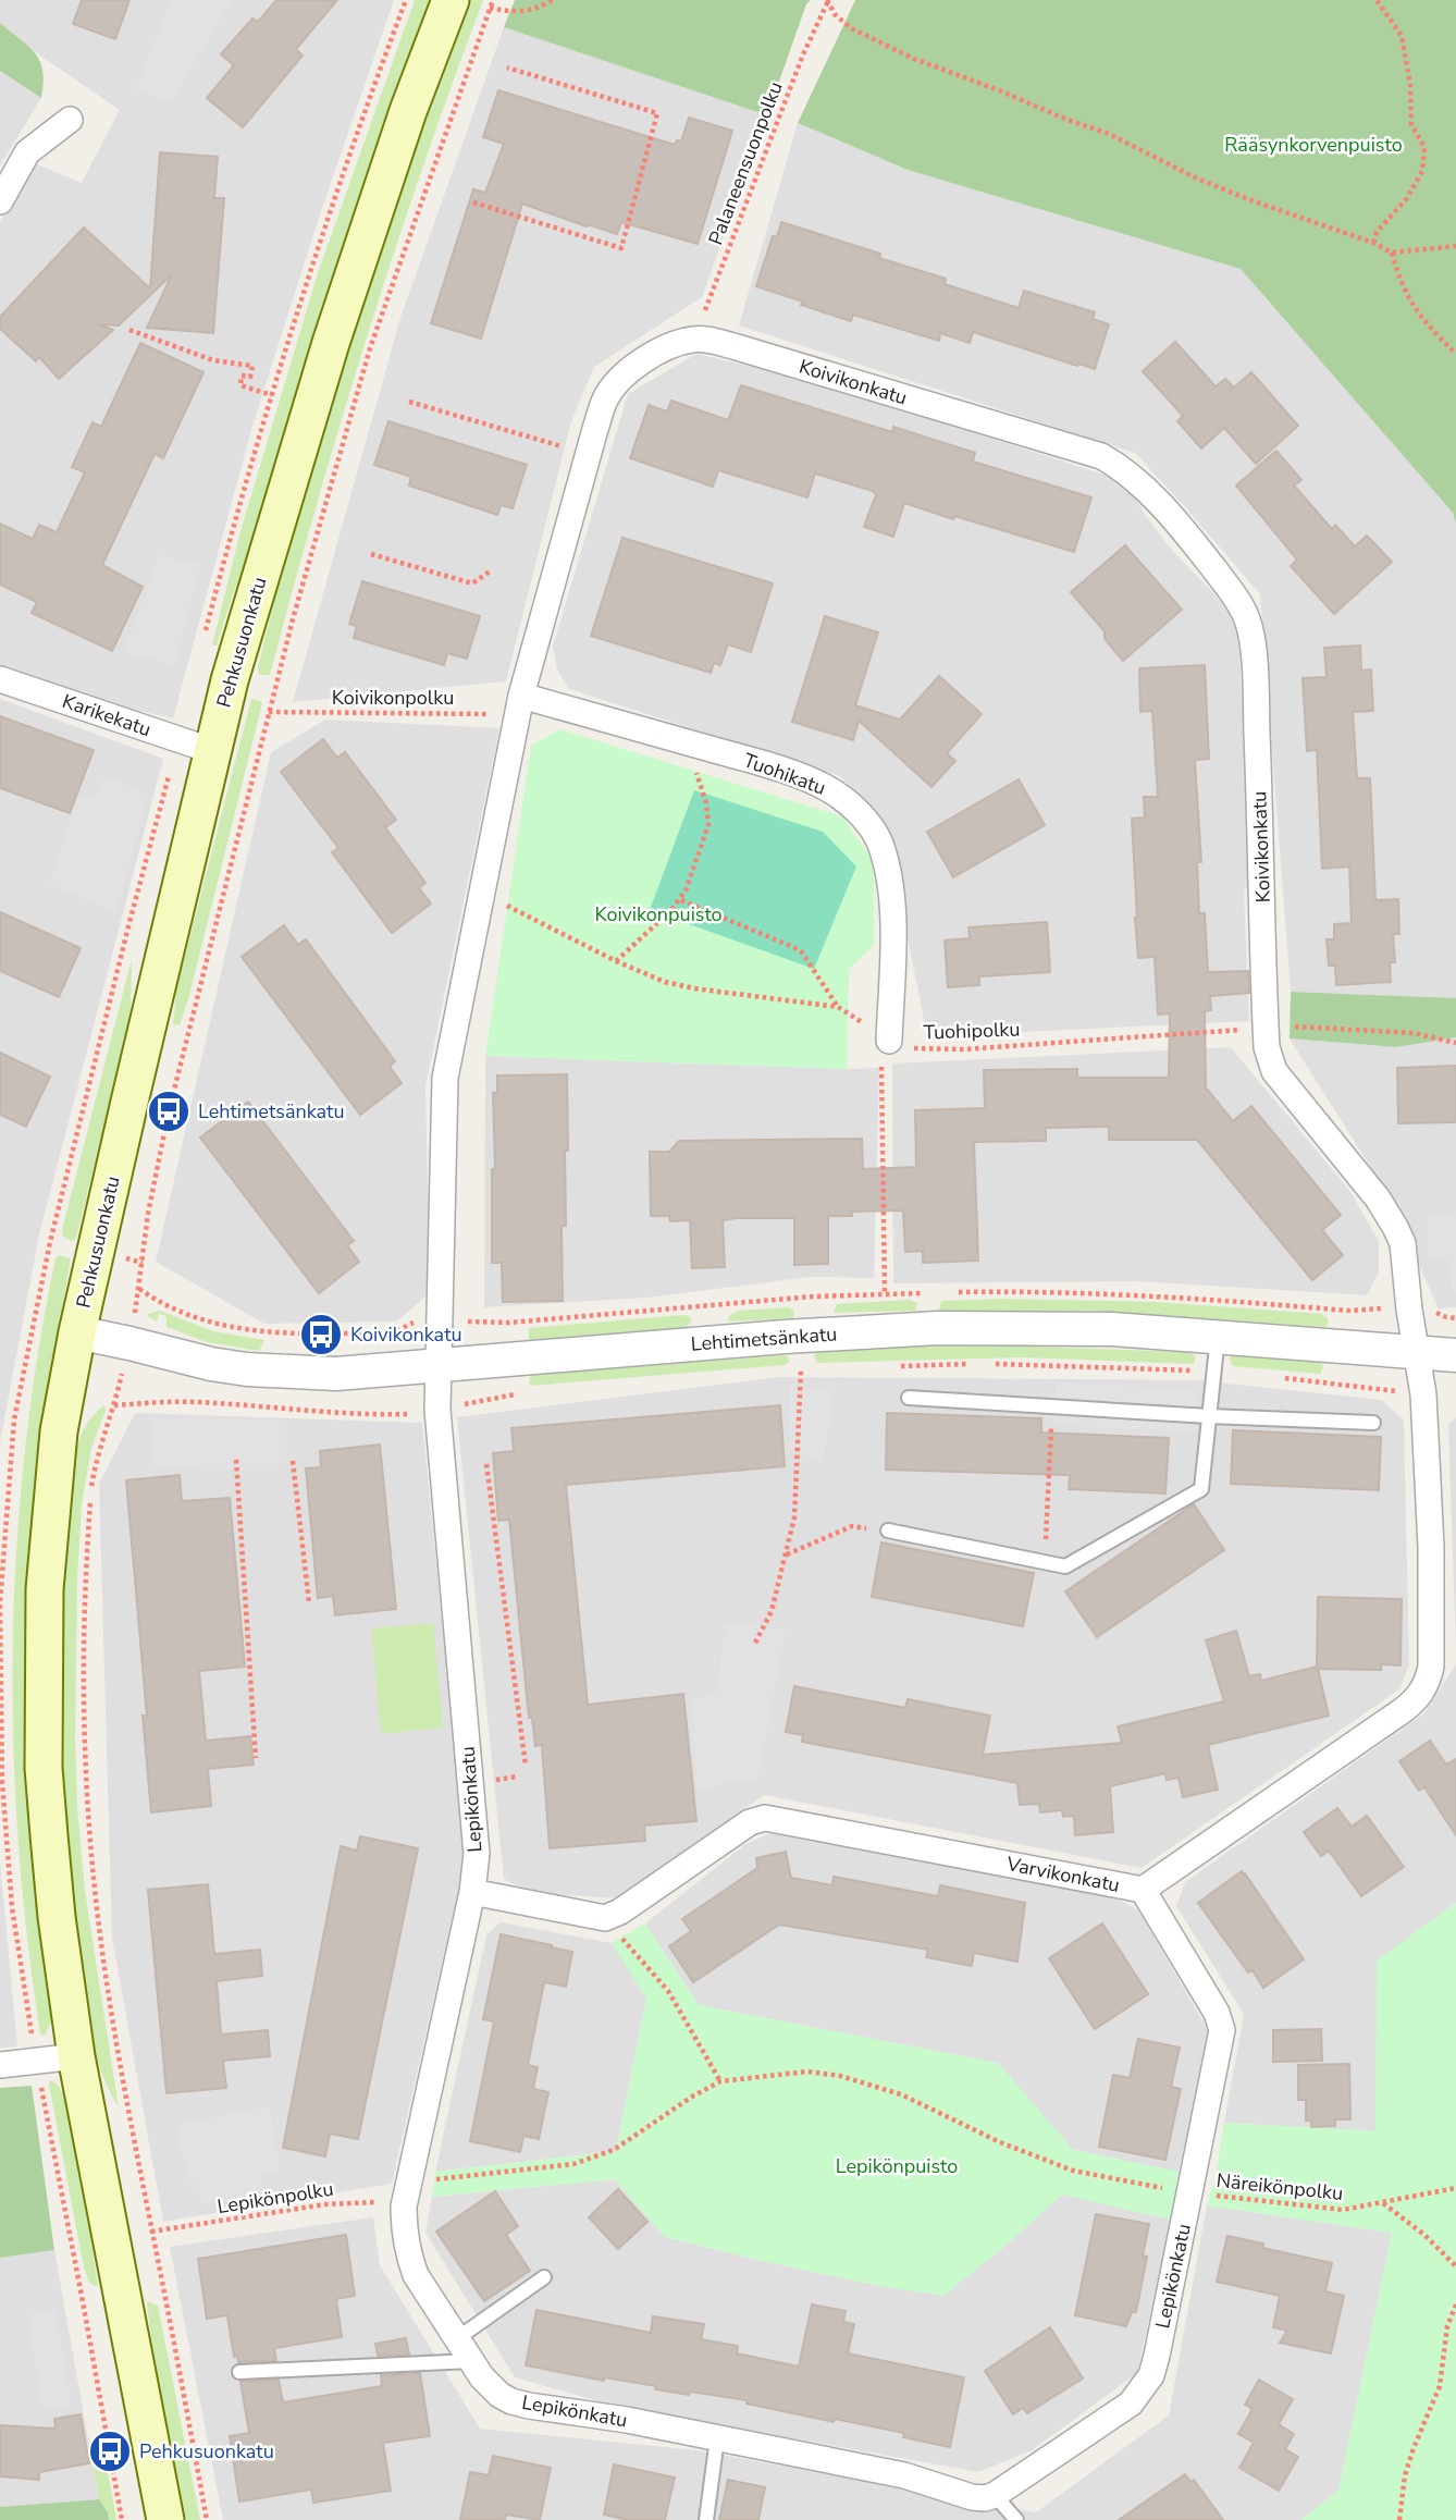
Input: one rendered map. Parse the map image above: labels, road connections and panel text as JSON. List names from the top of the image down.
{
  "streets": {
    "main road": ["Pehkusuonkatu"],
    "street": [
      "Koivikonkatu",
      "Karikekatu",
      "Tuohikatu",
      "Lehtimetsänkatu",
      "Lepikönkatu",
      "Varvikonkatu"
    ],
    "path": [
      "Palaneensuonpolku",
      "Koivikonpolku",
      "Tuohipolku",
      "Näreikönpolku",
      "Lepikönpolku"
    ]
  },
  "crossings": [
    ["Palaneensuonpolku", "Koivikonkatu"],
    ["Koivikonkatu", "Tuohipolku"],
    ["Koivikonkatu", "Lehtimetsänkatu"],
    ["Koivikonkatu", "Varvikonkatu"],
    ["Pehkusuonkatu", "Karikekatu"],
    ["Pehkusuonkatu", "Lehtimetsänkatu"],
    ["Koivikonpolku", "Tuohikatu"],
    ["Tuohikatu", "Tuohipolku"],
    ["Lehtimetsänkatu", "Lepikönkatu"],
    ["Lehtimetsänkatu", "Varvikonkatu"],
    ["Lepikönkatu", "Varvikonkatu"],
    ["Lepikönkatu", "Näreikönpolku"],
    ["Lepikönkatu", "Lepikönpolku"],
    ["Näreikönpolku", "Lepikönpolku"]
  ],
  "parks": ["Rääsynkorvenpuisto", "Koivikonpuisto", "Lepikönpuisto"],
  "places": {
    "bus stop": ["Lehtimetsänkatu", "Koivikonkatu", "Pehkusuonkatu"]
  }
}
